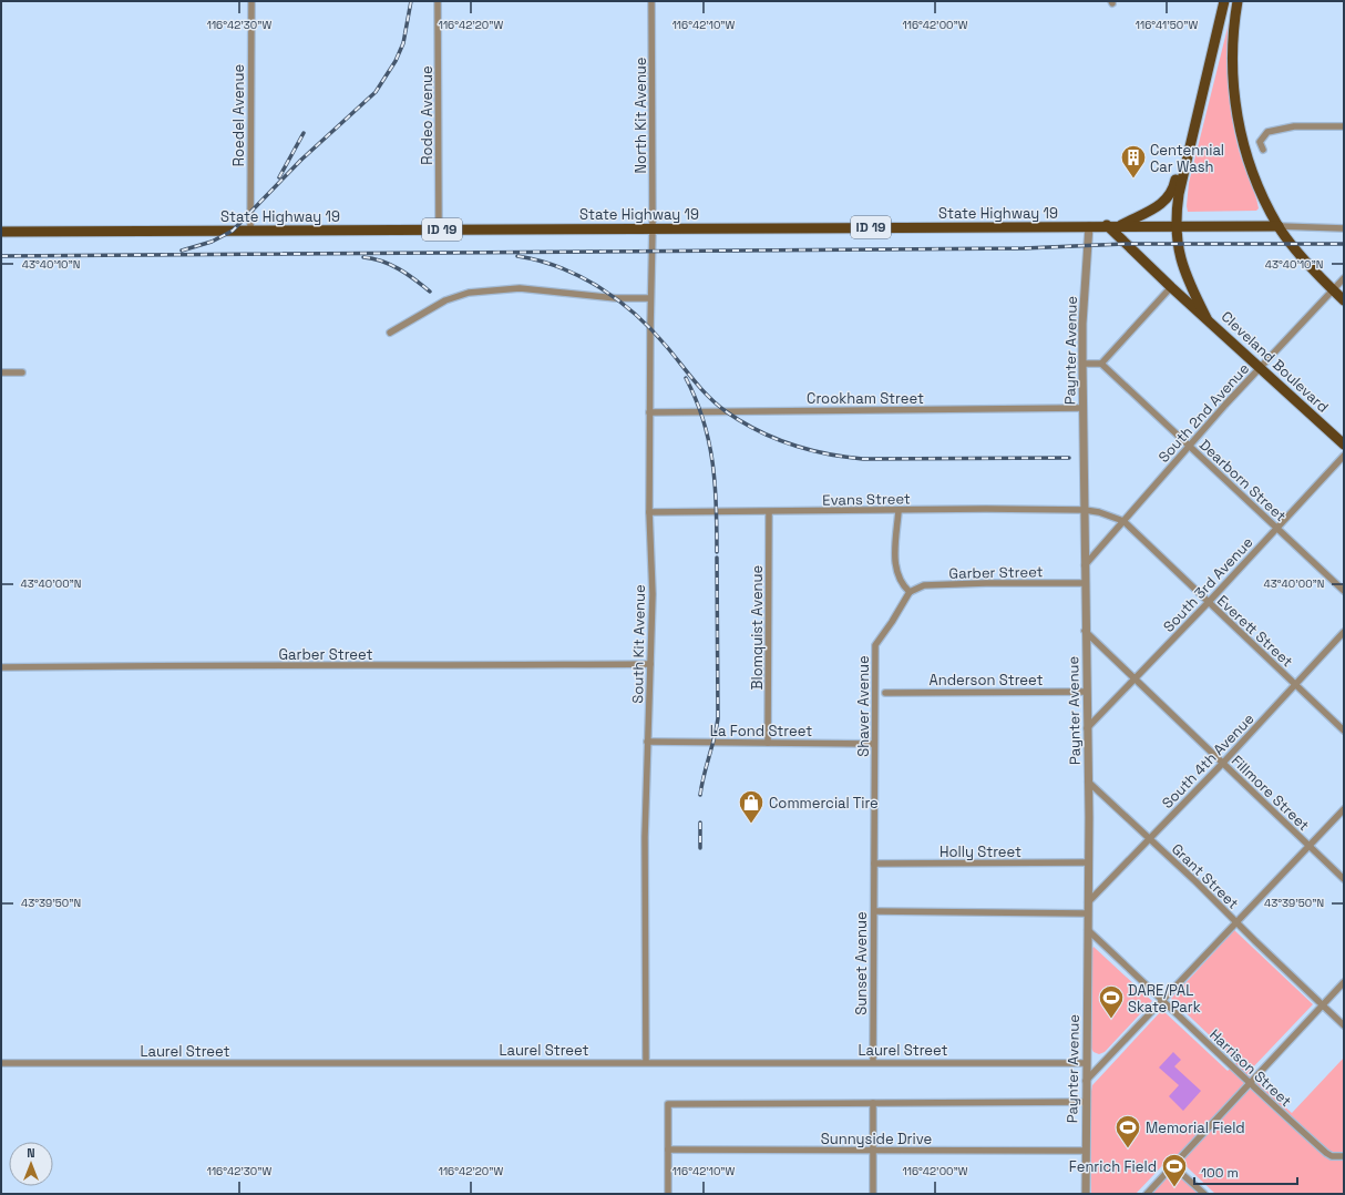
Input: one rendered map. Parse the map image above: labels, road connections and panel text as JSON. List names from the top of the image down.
{
  "streets": {
    "main road": ["State Highway 19", "ID 19", "Cleveland Boulevard"],
    "street": [
      "Roedel Avenue",
      "Rodeo Avenue",
      "North Kit Avenue",
      "Paynter Avenue",
      "Crookham Street",
      "South 2nd Avenue",
      "Dearborn Street",
      "Evans Street",
      "Garber Street",
      "South 3rd Avenue",
      "Blomquist Avenue",
      "Everett Street",
      "South Kit Avenue",
      "Anderson Street",
      "Shaver Avenue",
      "La Fond Street",
      "South 4th Avenue",
      "Fillmore Street",
      "Holly Street",
      "Grant Street",
      "Sunset Avenue",
      "Laurel Street",
      "Harrison Street",
      "Sunnyside Drive"
    ]
  },
  "crossings": [
    ["Roedel Avenue", "State Highway 19"],
    ["Rodeo Avenue", "State Highway 19"],
    ["North Kit Avenue", "State Highway 19"],
    ["North Kit Avenue", "South Kit Avenue"],
    ["State Highway 19", "Paynter Avenue"],
    ["State Highway 19", "Cleveland Boulevard"],
    ["State Highway 19", "South Kit Avenue"],
    ["Paynter Avenue", "Crookham Street"],
    ["Paynter Avenue", "South 2nd Avenue"],
    ["Paynter Avenue", "Evans Street"],
    ["Paynter Avenue", "Garber Street"],
    ["Paynter Avenue", "South 3rd Avenue"],
    ["Paynter Avenue", "Everett Street"],
    ["Paynter Avenue", "Anderson Street"],
    ["Paynter Avenue", "South 4th Avenue"],
    ["Paynter Avenue", "Fillmore Street"],
    ["Paynter Avenue", "Holly Street"],
    ["Paynter Avenue", "Grant Street"],
    ["Paynter Avenue", "Laurel Street"],
    ["Paynter Avenue", "Harrison Street"],
    ["Paynter Avenue", "Sunnyside Drive"],
    ["Cleveland Boulevard", "South 2nd Avenue"],
    ["Crookham Street", "South Kit Avenue"],
    ["South 2nd Avenue", "Dearborn Street"],
    ["South 2nd Avenue", "Everett Street"],
    ["Dearborn Street", "South 3rd Avenue"],
    ["Evans Street", "Blomquist Avenue"],
    ["Evans Street", "Everett Street"],
    ["Evans Street", "South Kit Avenue"],
    ["Garber Street", "South Kit Avenue"],
    ["Garber Street", "Shaver Avenue"],
    ["South 3rd Avenue", "Everett Street"],
    ["South 3rd Avenue", "Fillmore Street"],
    ["Blomquist Avenue", "La Fond Street"],
    ["Everett Street", "South 4th Avenue"],
    ["South Kit Avenue", "La Fond Street"],
    ["South Kit Avenue", "Laurel Street"],
    ["Shaver Avenue", "La Fond Street"],
    ["Shaver Avenue", "Holly Street"],
    ["Shaver Avenue", "Sunset Avenue"],
    ["South 4th Avenue", "Fillmore Street"],
    ["South 4th Avenue", "Grant Street"],
    ["Holly Street", "Sunset Avenue"],
    ["Sunset Avenue", "Laurel Street"]
  ],
  "places": {
    "building": ["Centennial Car Wash"],
    "shop": ["Commercial Tire"],
    "sports": ["DARE/PAL Skate Park", "Memorial Field", "Fenrich Field"]
  },
  "scale_bar": "100 m",
  "north": "top",
  "coordinates": [
    "116°42'30\"W",
    "116°42'20\"W",
    "116°42'10\"W",
    "116°42'00\"W",
    "116°41'50\"W",
    "43°40'10\"N",
    "43°40'00\"N",
    "43°39'50\"N"
  ]
}
